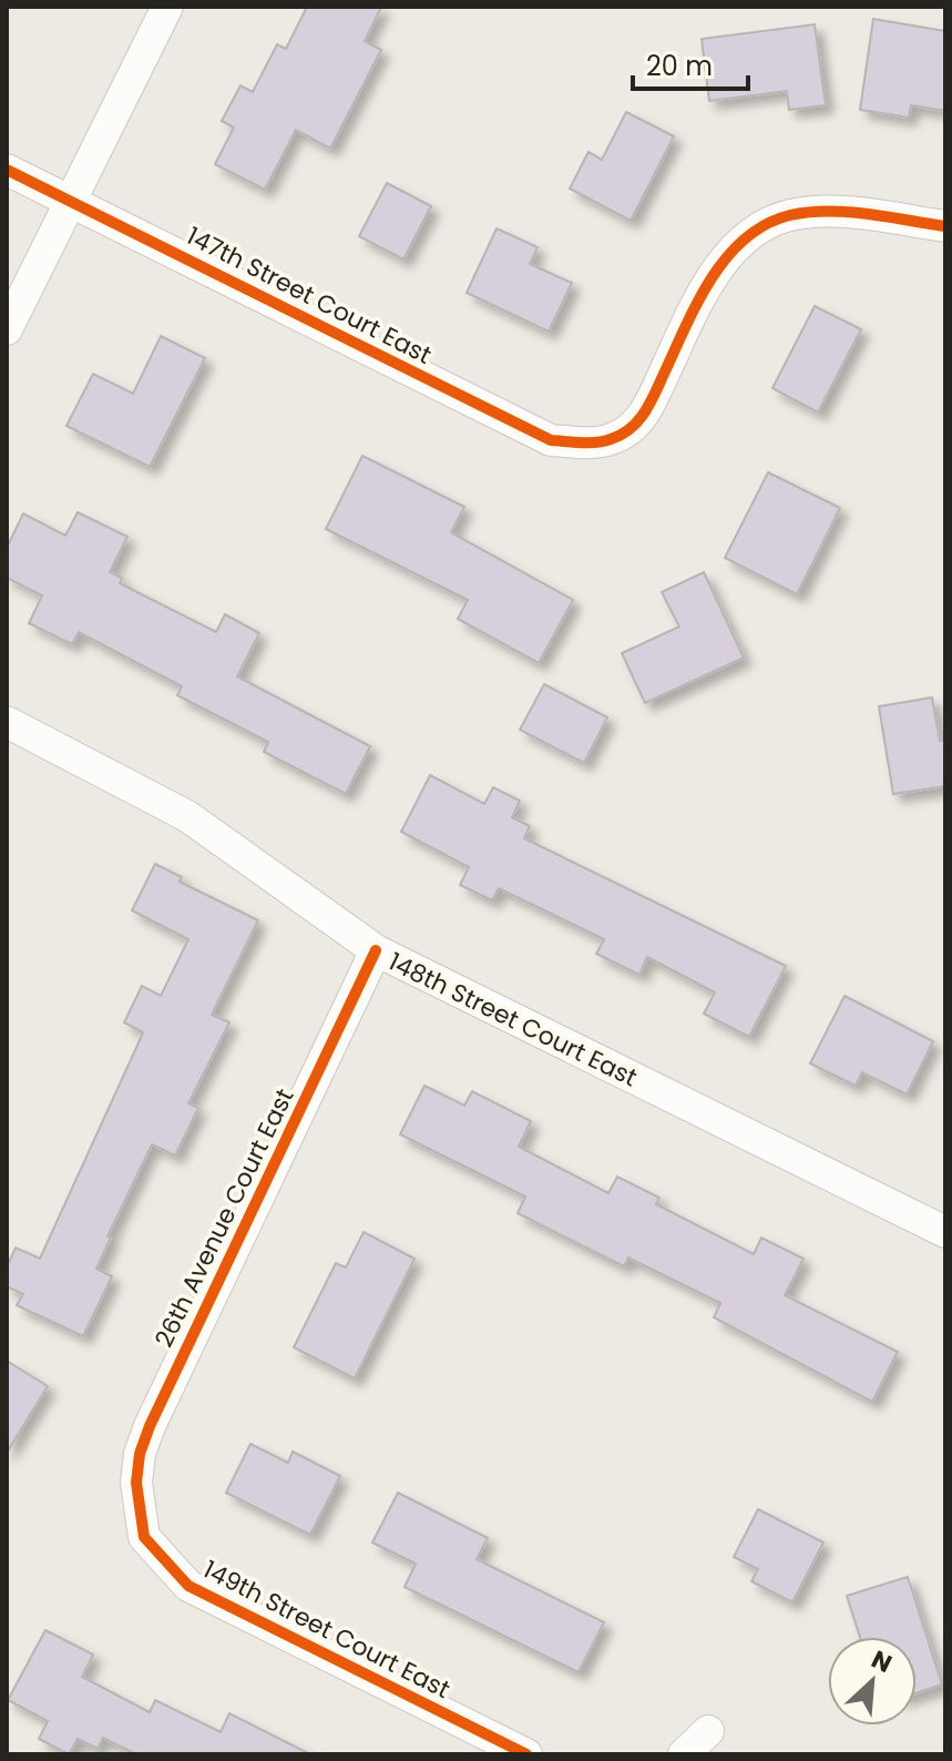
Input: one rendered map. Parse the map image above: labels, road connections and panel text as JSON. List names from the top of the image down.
{
  "streets": {
    "street": [
      "147th Street Court East",
      "148th Street Court East",
      "26th Avenue Court East",
      "149th Street Court East"
    ]
  },
  "crossings": [
    ["148th Street Court East", "26th Avenue Court East"],
    ["26th Avenue Court East", "149th Street Court East"]
  ],
  "scale_bar": "20 m",
  "north": "top right"
}
